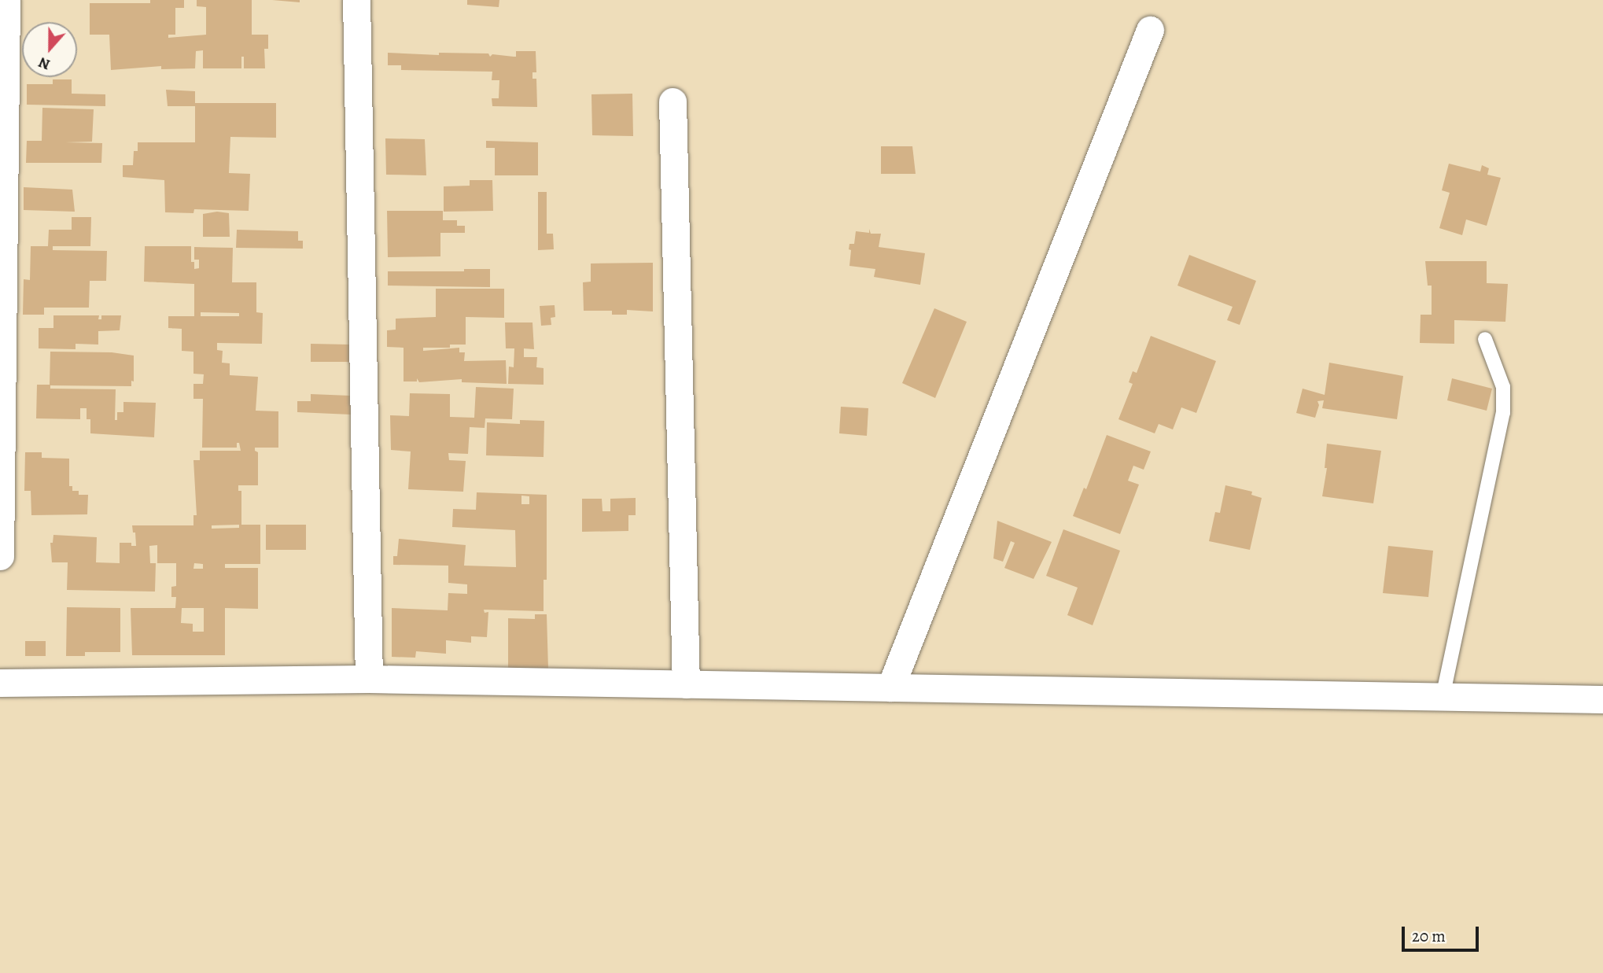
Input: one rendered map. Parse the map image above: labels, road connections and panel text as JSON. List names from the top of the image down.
{
  "scale_bar": "20 m",
  "north": "bottom"
}
